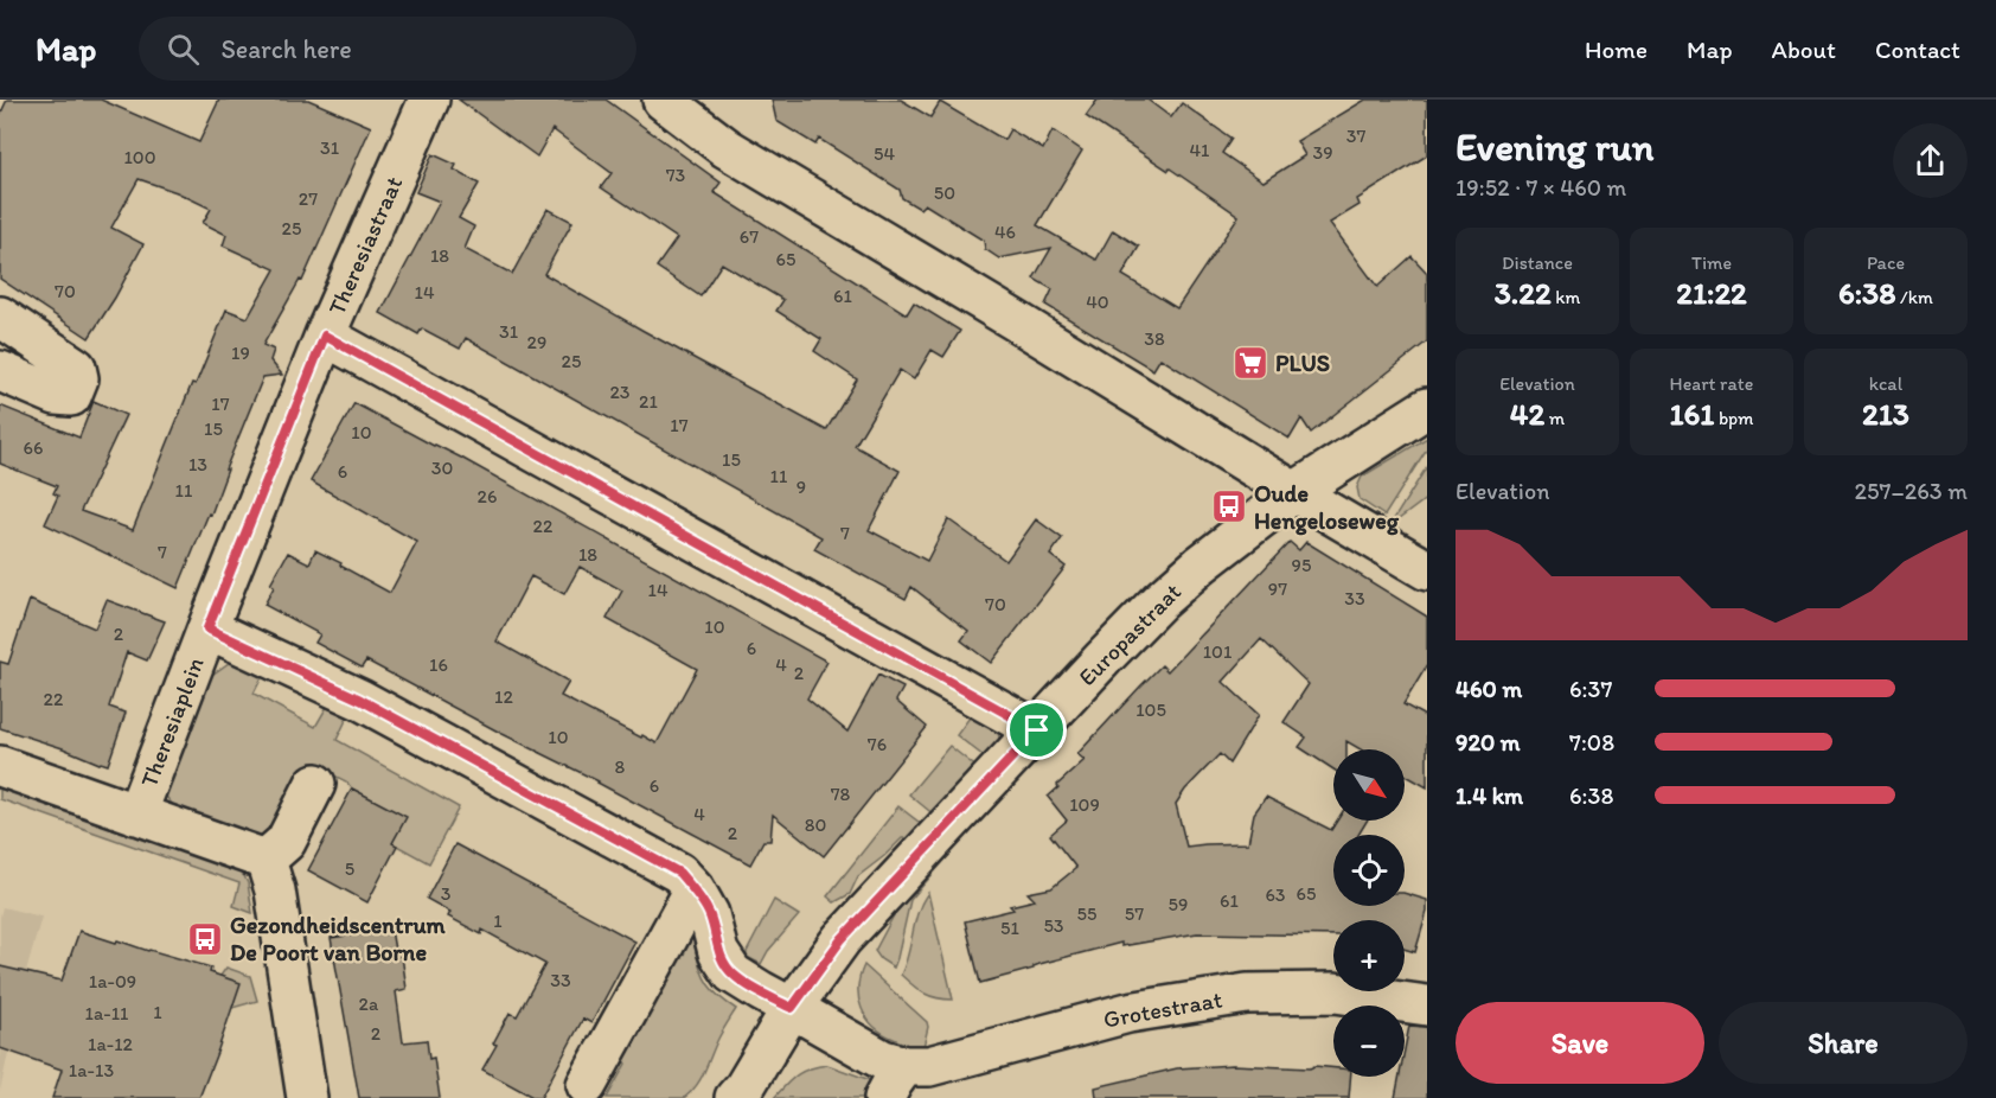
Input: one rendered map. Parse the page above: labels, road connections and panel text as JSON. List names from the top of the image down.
{
  "streets": {
    "street": [
      "Theresiastraat",
      "Europastraat",
      "Theresiaplein",
      "Grotestraat"
    ]
  },
  "crossings": [
    ["Theresiastraat", "Theresiaplein"],
    ["Europastraat", "Grotestraat"]
  ],
  "places": {
    "supermarket": ["PLUS"],
    "bus stop": ["Oude Hengeloseweg", "Gezondheidscentrum De Poort van Borne"]
  },
  "house_numbers": [
    "37",
    "31",
    "41",
    "39",
    "54",
    "100",
    "73",
    "50",
    "27",
    "25",
    "46",
    "67",
    "18",
    "65",
    "70",
    "14",
    "61",
    "40",
    "31",
    "38",
    "29",
    "19",
    "25",
    "23",
    "21",
    "17",
    "17",
    "15",
    "10",
    "66",
    "15",
    "13",
    "30",
    "6",
    "11",
    "9",
    "11",
    "26",
    "22",
    "7",
    "7",
    "18",
    "95",
    "97",
    "14",
    "33",
    "70",
    "10",
    "2",
    "6",
    "101",
    "16",
    "4",
    "2",
    "12",
    "22",
    "105",
    "10",
    "76",
    "8",
    "6",
    "78",
    "109",
    "4",
    "80",
    "2",
    "5",
    "3",
    "65",
    "63",
    "61",
    "59",
    "55",
    "57",
    "1",
    "53",
    "51",
    "33",
    "1a-09",
    "2a",
    "1",
    "1a-11",
    "2",
    "1a-12",
    "1a-13"
  ],
  "north": "bottom right",
  "page": {
    "header": "Map",
    "search": "Search here",
    "nav": [
      "Home",
      "Map",
      "About",
      "Contact"
    ],
    "heading": ["Evening run", "19:52 · 7 × 460 m"],
    "stats": [
      ["Distance", "3.22 km"],
      ["Time", "21:22"],
      ["Pace", "6:38 /km"],
      ["Elevation", "42 m"],
      ["Heart rate", "161 bpm"],
      ["kcal", "213"]
    ],
    "chart": ["Elevation", "257–263 m"],
    "list": [
      {
        "name": "460 m",
        "note": "6:37"
      },
      {
        "name": "920 m",
        "note": "7:08"
      },
      {
        "name": "1.4 km",
        "note": "6:38"
      }
    ],
    "map_buttons": ["+", "−"],
    "buttons": ["Save", "Share"]
  }
}
